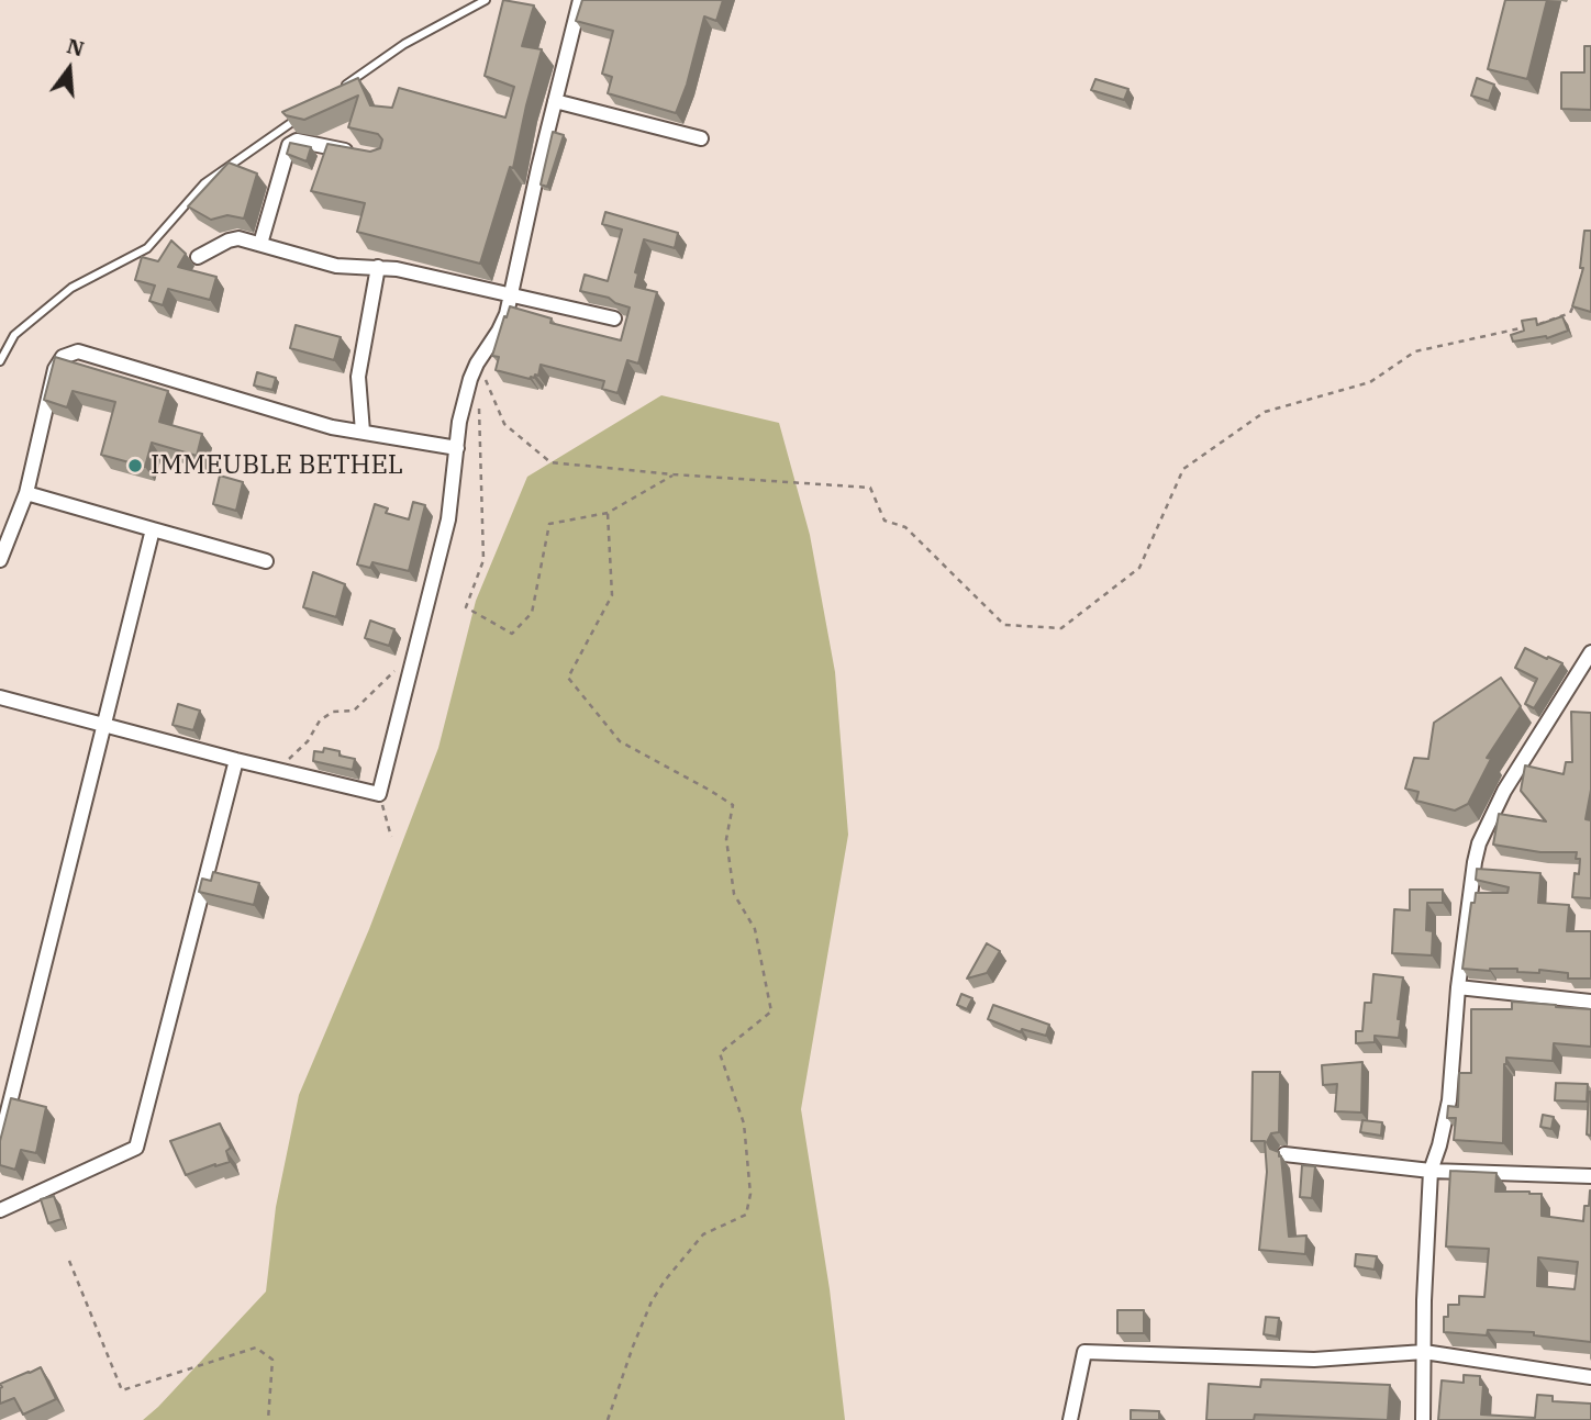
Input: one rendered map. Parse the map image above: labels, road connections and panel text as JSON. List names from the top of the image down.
{
  "places": ["IMMEUBLE BETHEL"],
  "north": "top"
}
